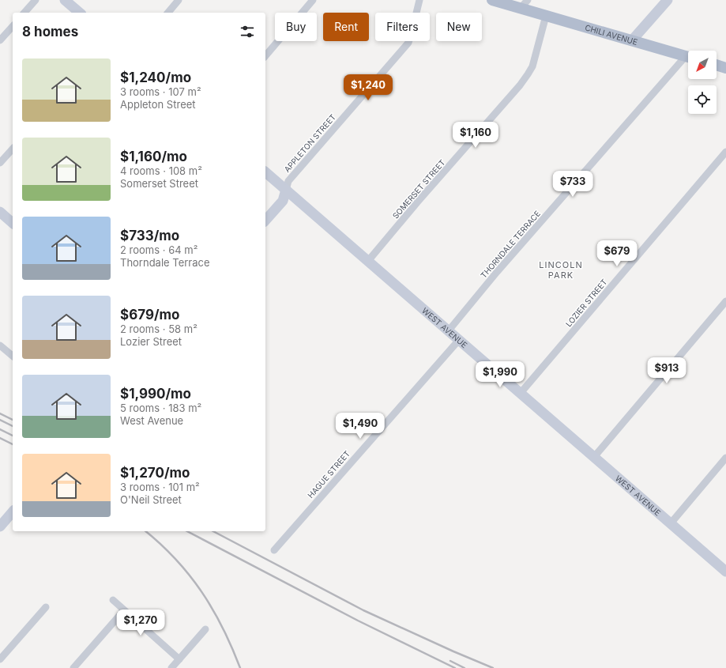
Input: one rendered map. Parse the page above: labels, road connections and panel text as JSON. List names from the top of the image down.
{
  "streets": {
    "main road": ["CHILI AVENUE", "WEST AVENUE"],
    "street": [
      "APPLETON STREET",
      "SOMERSET STREET",
      "THORNDALE TERRACE",
      "LOZIER STREET",
      "HAGUE STREET"
    ]
  },
  "crossings": [
    ["CHILI AVENUE", "SOMERSET STREET"],
    ["APPLETON STREET", "WEST AVENUE"],
    ["SOMERSET STREET", "WEST AVENUE"],
    ["THORNDALE TERRACE", "WEST AVENUE"],
    ["LOZIER STREET", "WEST AVENUE"],
    ["WEST AVENUE", "HAGUE STREET"]
  ],
  "districts": ["LINCOLN PARK"],
  "north": "bottom left",
  "page": {
    "chip": [
      "Buy",
      "Rent",
      "Filters",
      "New"
    ],
    "heading": "8 homes",
    "list": [
      {
        "name": "$1,240/mo",
        "note": "3 rooms · 107 m² · Appleton Street"
      },
      {
        "name": "$1,160/mo",
        "note": "4 rooms · 108 m² · Somerset Street"
      },
      {
        "name": "$733/mo",
        "note": "2 rooms · 64 m² · Thorndale Terrace"
      },
      {
        "name": "$679/mo",
        "note": "2 rooms · 58 m² · Lozier Street"
      },
      {
        "name": "$1,990/mo",
        "note": "5 rooms · 183 m² · West Avenue"
      },
      {
        "name": "$1,270/mo",
        "note": "3 rooms · 101 m² · O'Neil Street"
      }
    ],
    "price": [
      "$1,240",
      "$1,160",
      "$733",
      "$679",
      "$913",
      "$1,990",
      "$1,490",
      "$1,270"
    ]
  }
}
